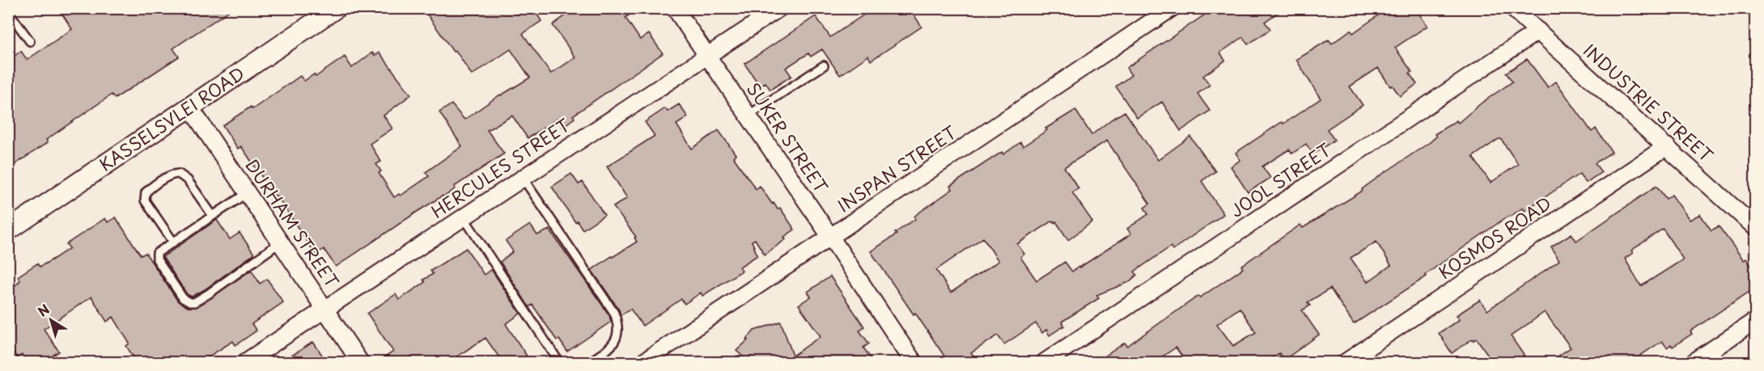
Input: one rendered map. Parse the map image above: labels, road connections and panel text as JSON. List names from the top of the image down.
{
  "streets": {
    "street": [
      "INDUSTRIE STREET",
      "KASSELSVLEI ROAD",
      "SUKER STREET",
      "HERCULES STREET",
      "INSPAN STREET",
      "JOOL STREET",
      "DURHAM STREET",
      "KOSMOS ROAD"
    ]
  },
  "crossings": [
    ["INDUSTRIE STREET", "JOOL STREET"],
    ["INDUSTRIE STREET", "KOSMOS ROAD"],
    ["KASSELSVLEI ROAD", "DURHAM STREET"],
    ["SUKER STREET", "HERCULES STREET"],
    ["SUKER STREET", "INSPAN STREET"],
    ["HERCULES STREET", "DURHAM STREET"]
  ],
  "north": "top left"
}
